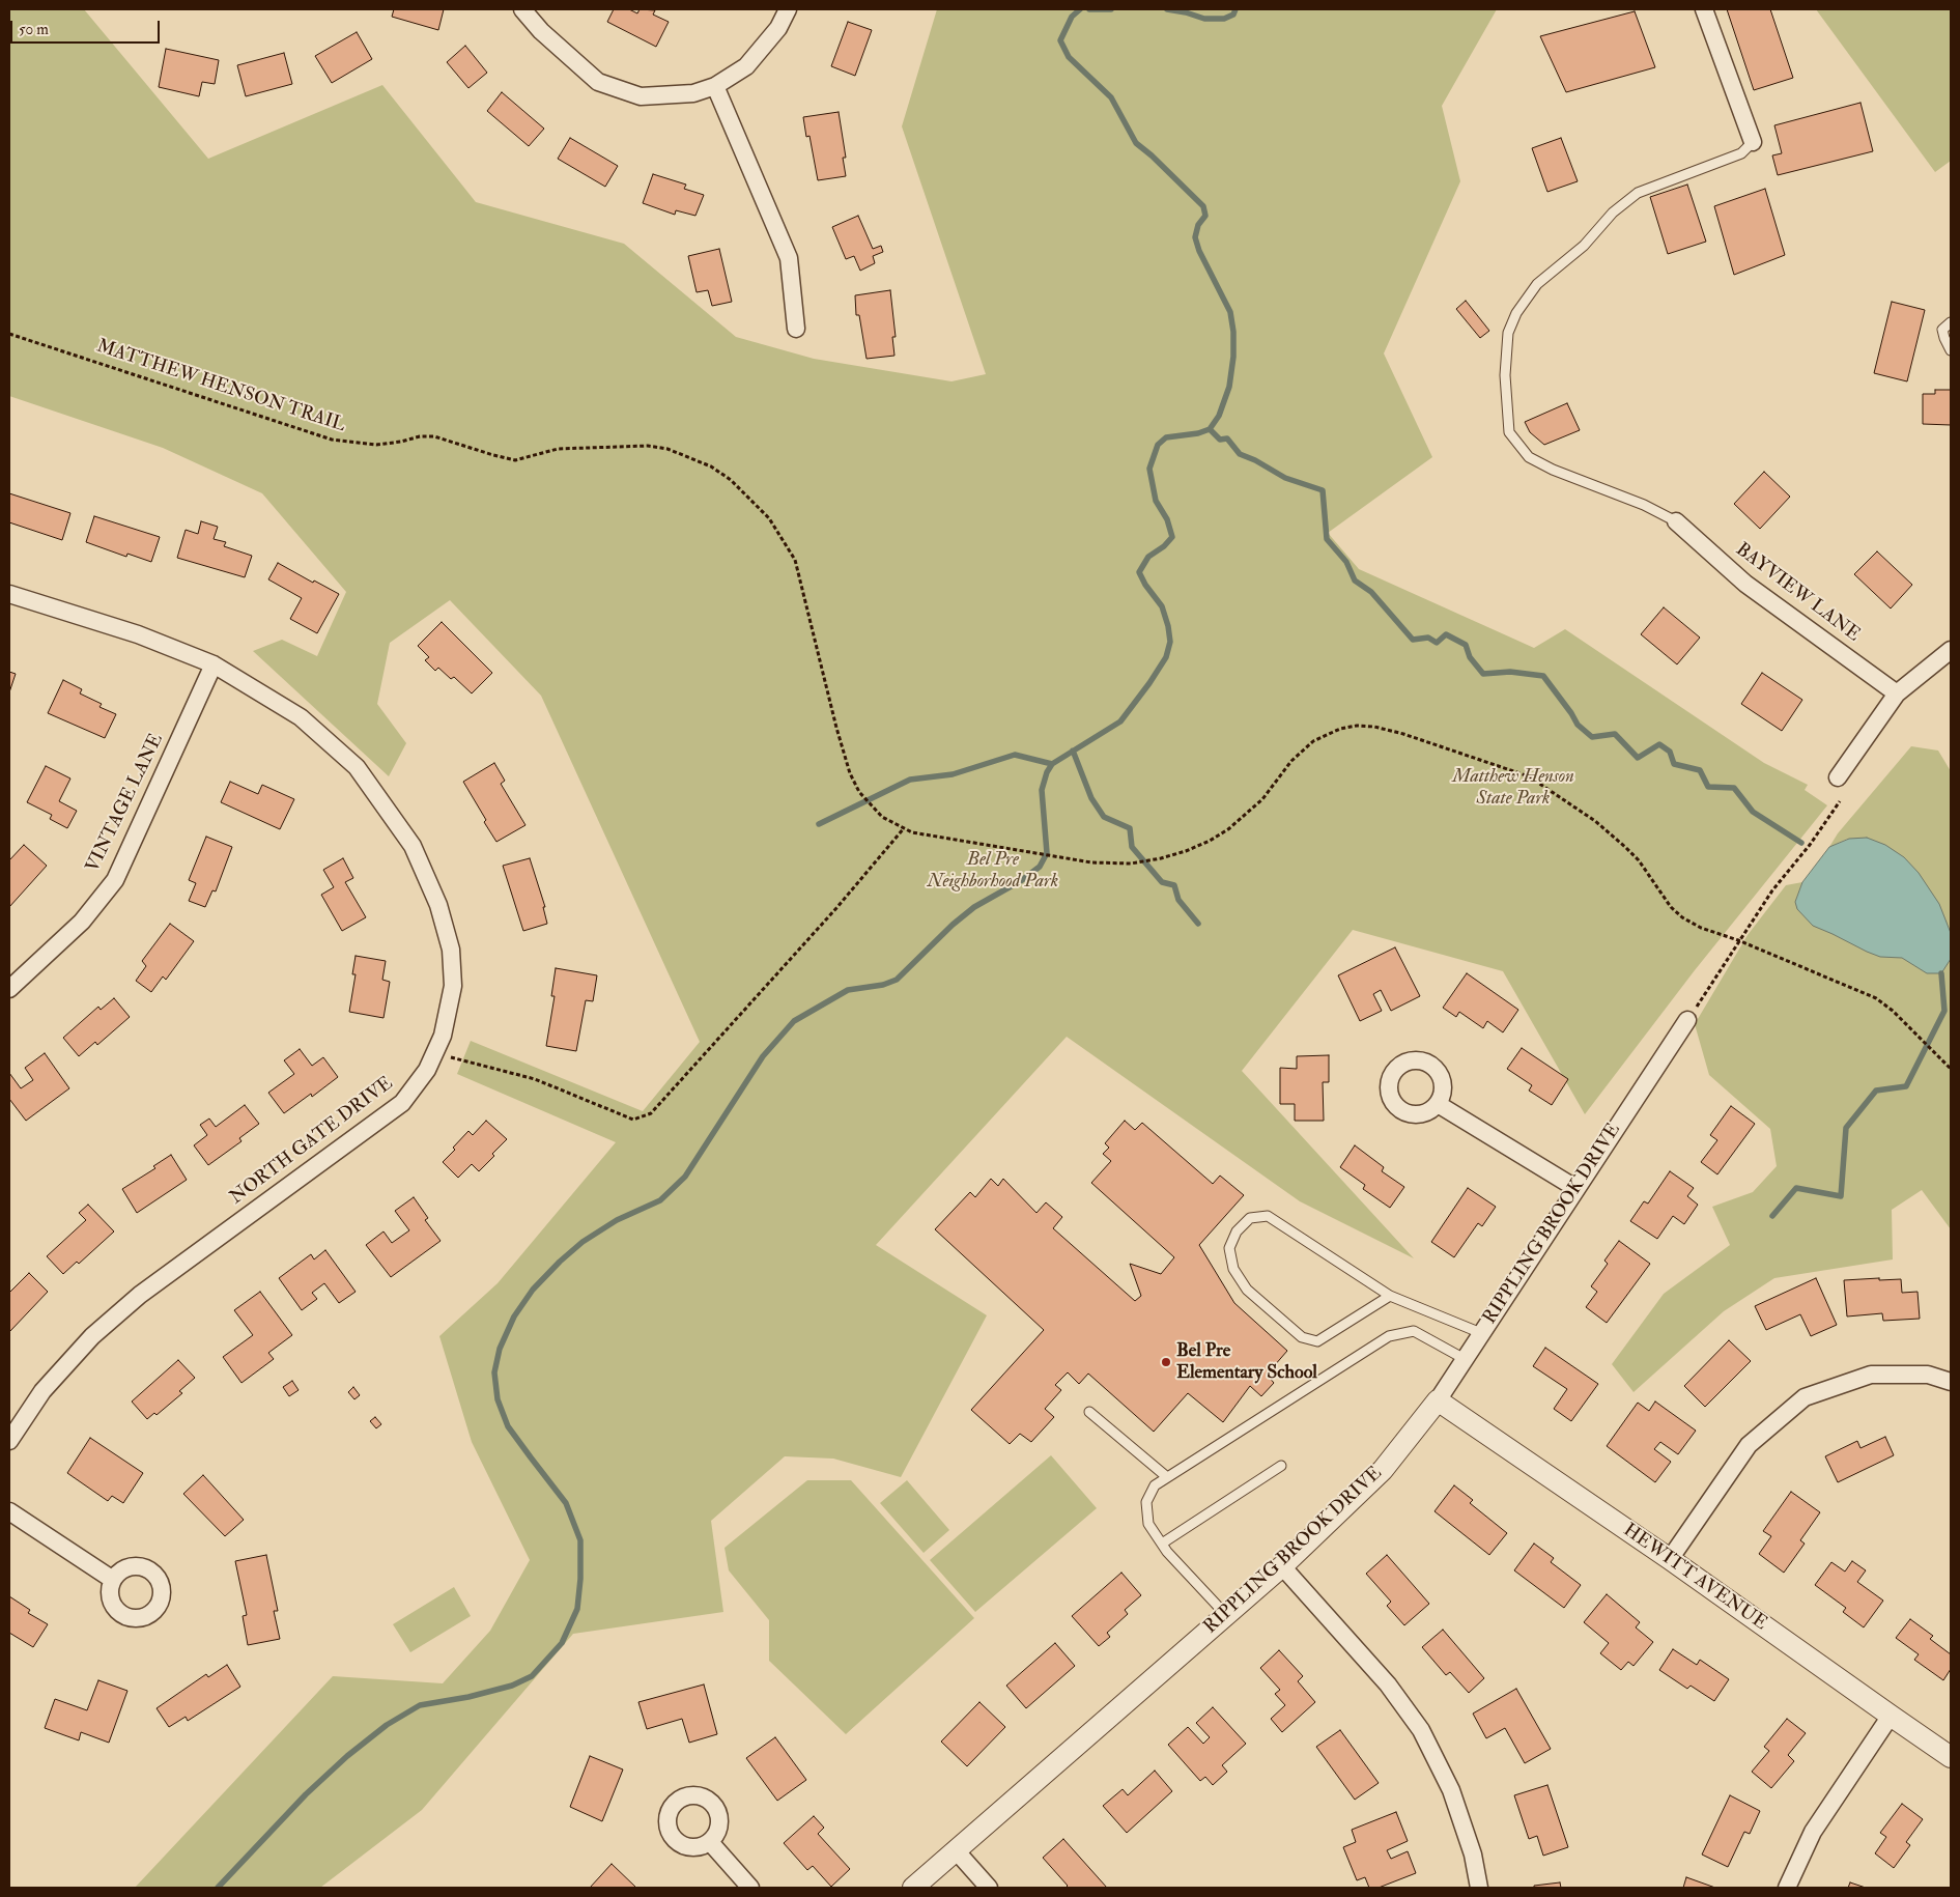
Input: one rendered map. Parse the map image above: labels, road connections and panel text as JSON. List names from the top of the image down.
{
  "streets": {
    "street": [
      "BAYVIEW LANE",
      "VINTAGE LANE",
      "NORTH GATE DRIVE",
      "RIPPLING BROOK DRIVE",
      "HEWITT AVENUE"
    ],
    "path": ["MATTHEW HENSON TRAIL"]
  },
  "crossings": [
    ["VINTAGE LANE", "NORTH GATE DRIVE"],
    ["RIPPLING BROOK DRIVE", "HEWITT AVENUE"]
  ],
  "parks": ["Matthew Henson State Park", "Bel Pre Neighborhood Park"],
  "places": ["Bel Pre Elementary School"],
  "scale_bar": "50 m"
}
